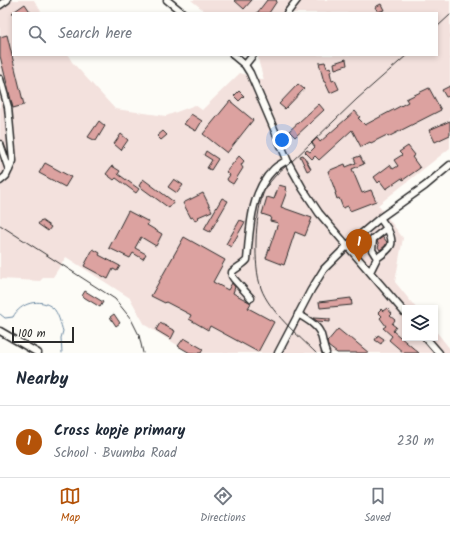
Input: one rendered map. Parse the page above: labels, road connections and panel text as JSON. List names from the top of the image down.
{
  "scale_bar": "100 m",
  "page": {
    "search": "Search here",
    "pins": "1",
    "scale": "100 m",
    "heading": "Nearby",
    "list": [
      {
        "mark": "1",
        "name": "Cross kopje primary",
        "note": "School · Bvumba Road",
        "value": "230 m"
      }
    ],
    "nav": ["Map", "Directions", "Saved"]
  }
}
